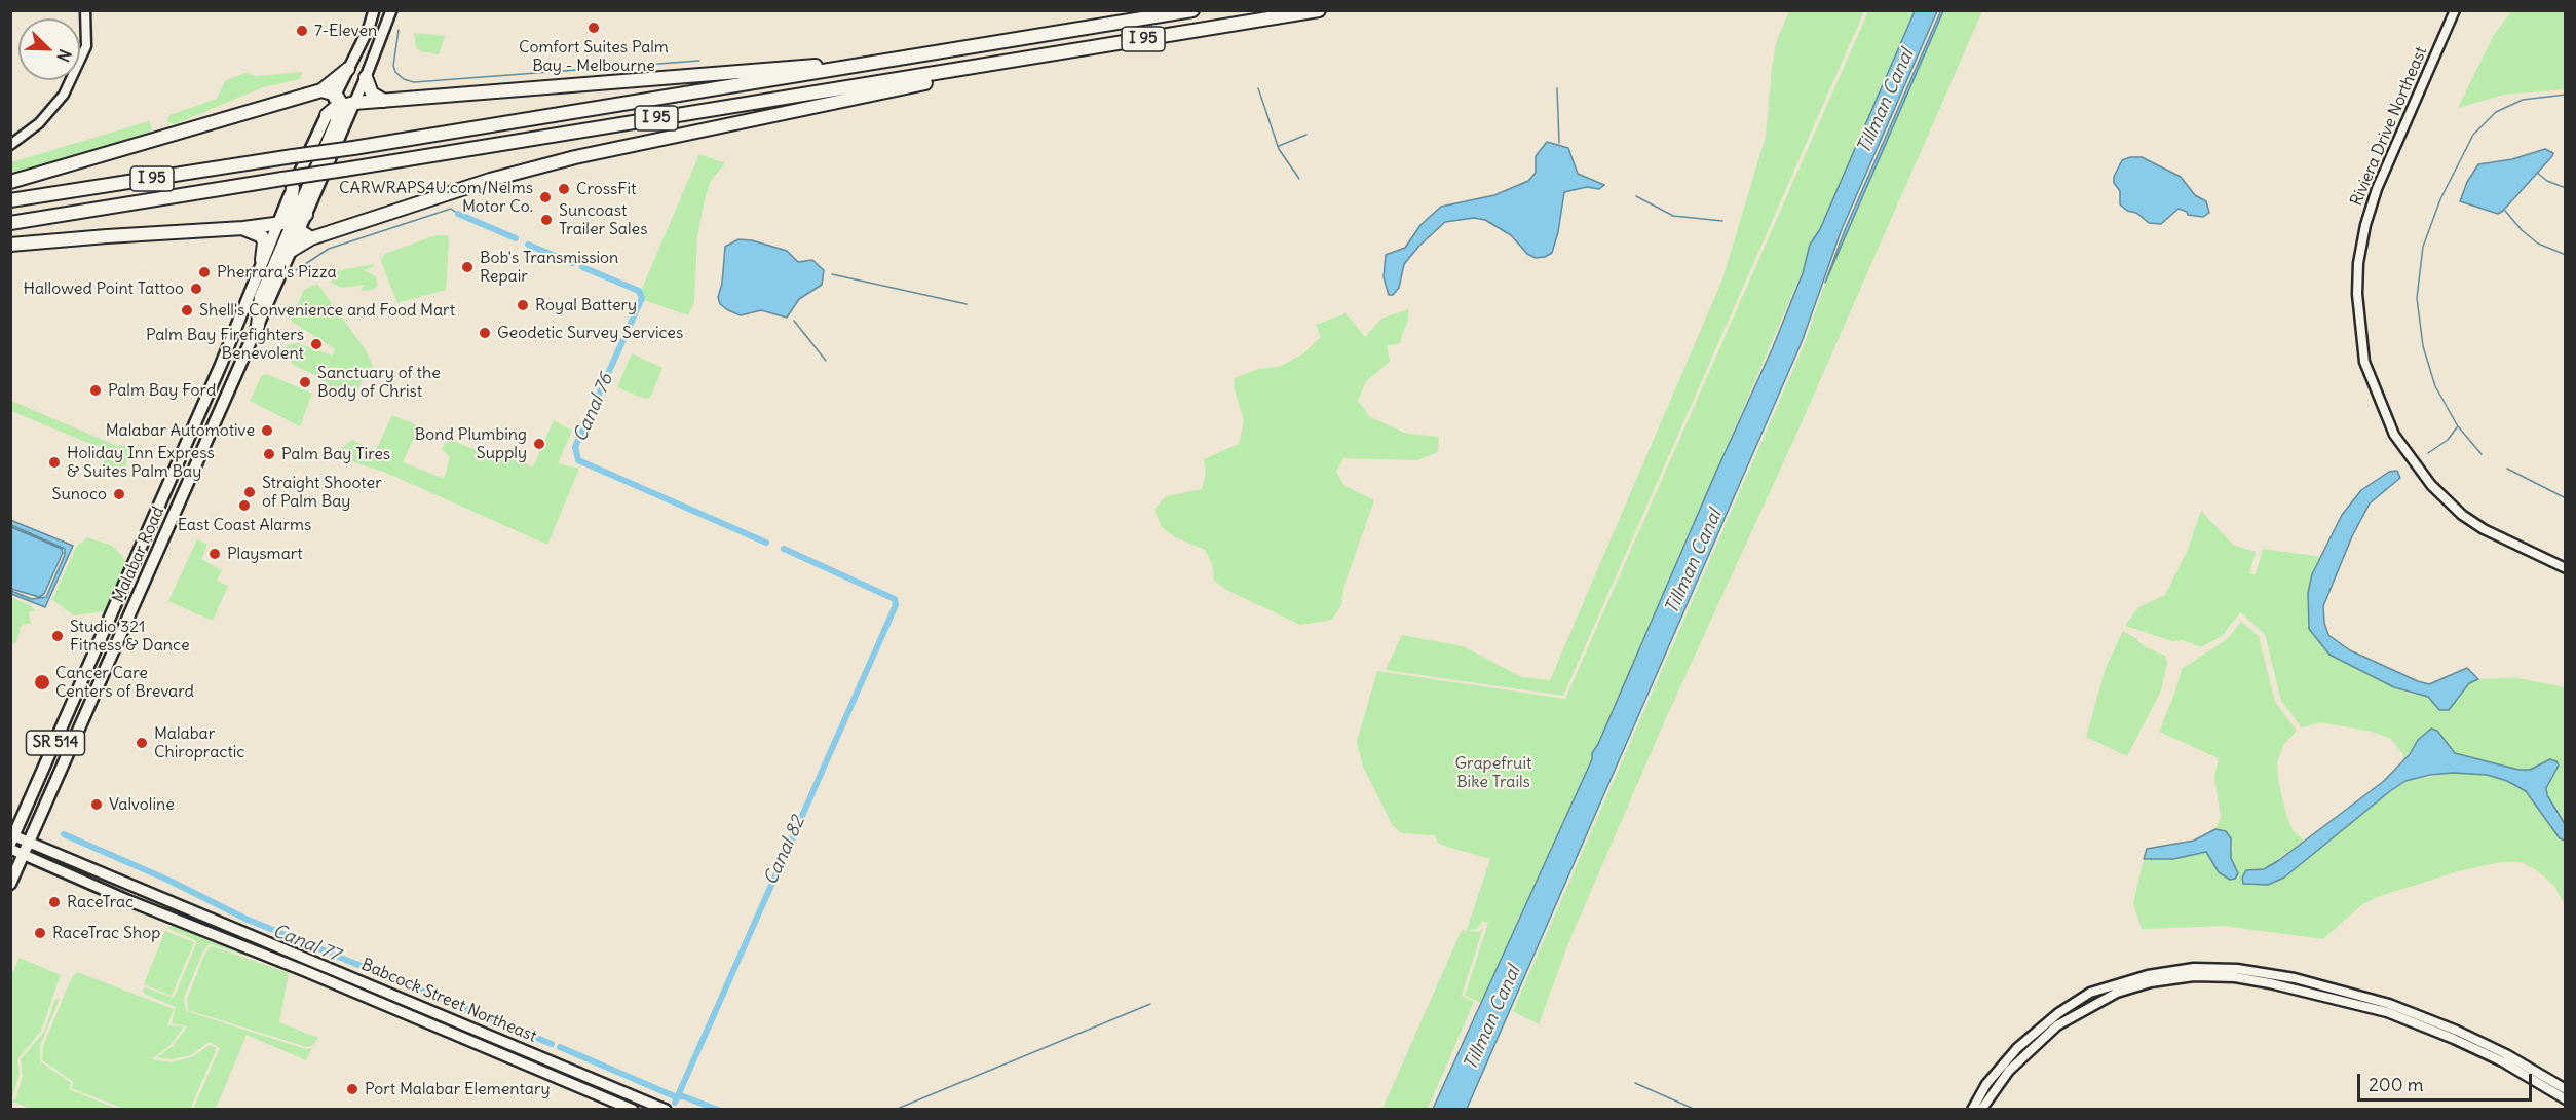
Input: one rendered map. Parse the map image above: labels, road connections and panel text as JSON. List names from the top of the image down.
{
  "streets": {
    "highway": ["I 95"],
    "main road": ["Malabar Road", "SR 514", "Babcock Street Northeast"],
    "street": ["Riviera Drive Northeast"]
  },
  "crossings": [
    ["Malabar Road", "Babcock Street Northeast"]
  ],
  "water": [
    "Tillman Canal",
    "Canal 76",
    "Canal 82",
    "Canal 77"
  ],
  "parks": ["Grapefruit Bike Trails"],
  "places": [
    "Comfort Suites Palm Bay - Melbourne",
    "7-Eleven",
    "CrossFit",
    "CARWRAPS4U.com/Nelms Motor Co.",
    "Suncoast Trailer Sales",
    "Bob's Transmission Repair",
    "Pherrara's Pizza",
    "Hallowed Point Tattoo",
    "Royal Battery",
    "Shell's Convenience and Food Mart",
    "Geodetic Survey Services",
    "Palm Bay Firefighters Benevolent",
    "Sanctuary of the Body of Christ",
    "Palm Bay Ford",
    "Malabar Automotive",
    "Bond Plumbing Supply",
    "Palm Bay Tires",
    "Holiday Inn Express & Suites Palm Bay",
    "Straight Shooter of Palm Bay",
    "Sunoco",
    "East Coast Alarms",
    "Playsmart",
    "Studio 321 Fitness & Dance",
    "Cancer Care Centers of Brevard",
    "Malabar Chiropractic",
    "Valvoline",
    "RaceTrac",
    "RaceTrac Shop",
    "Port Malabar Elementary"
  ],
  "scale_bar": "200 m",
  "north": "bottom right"
}
